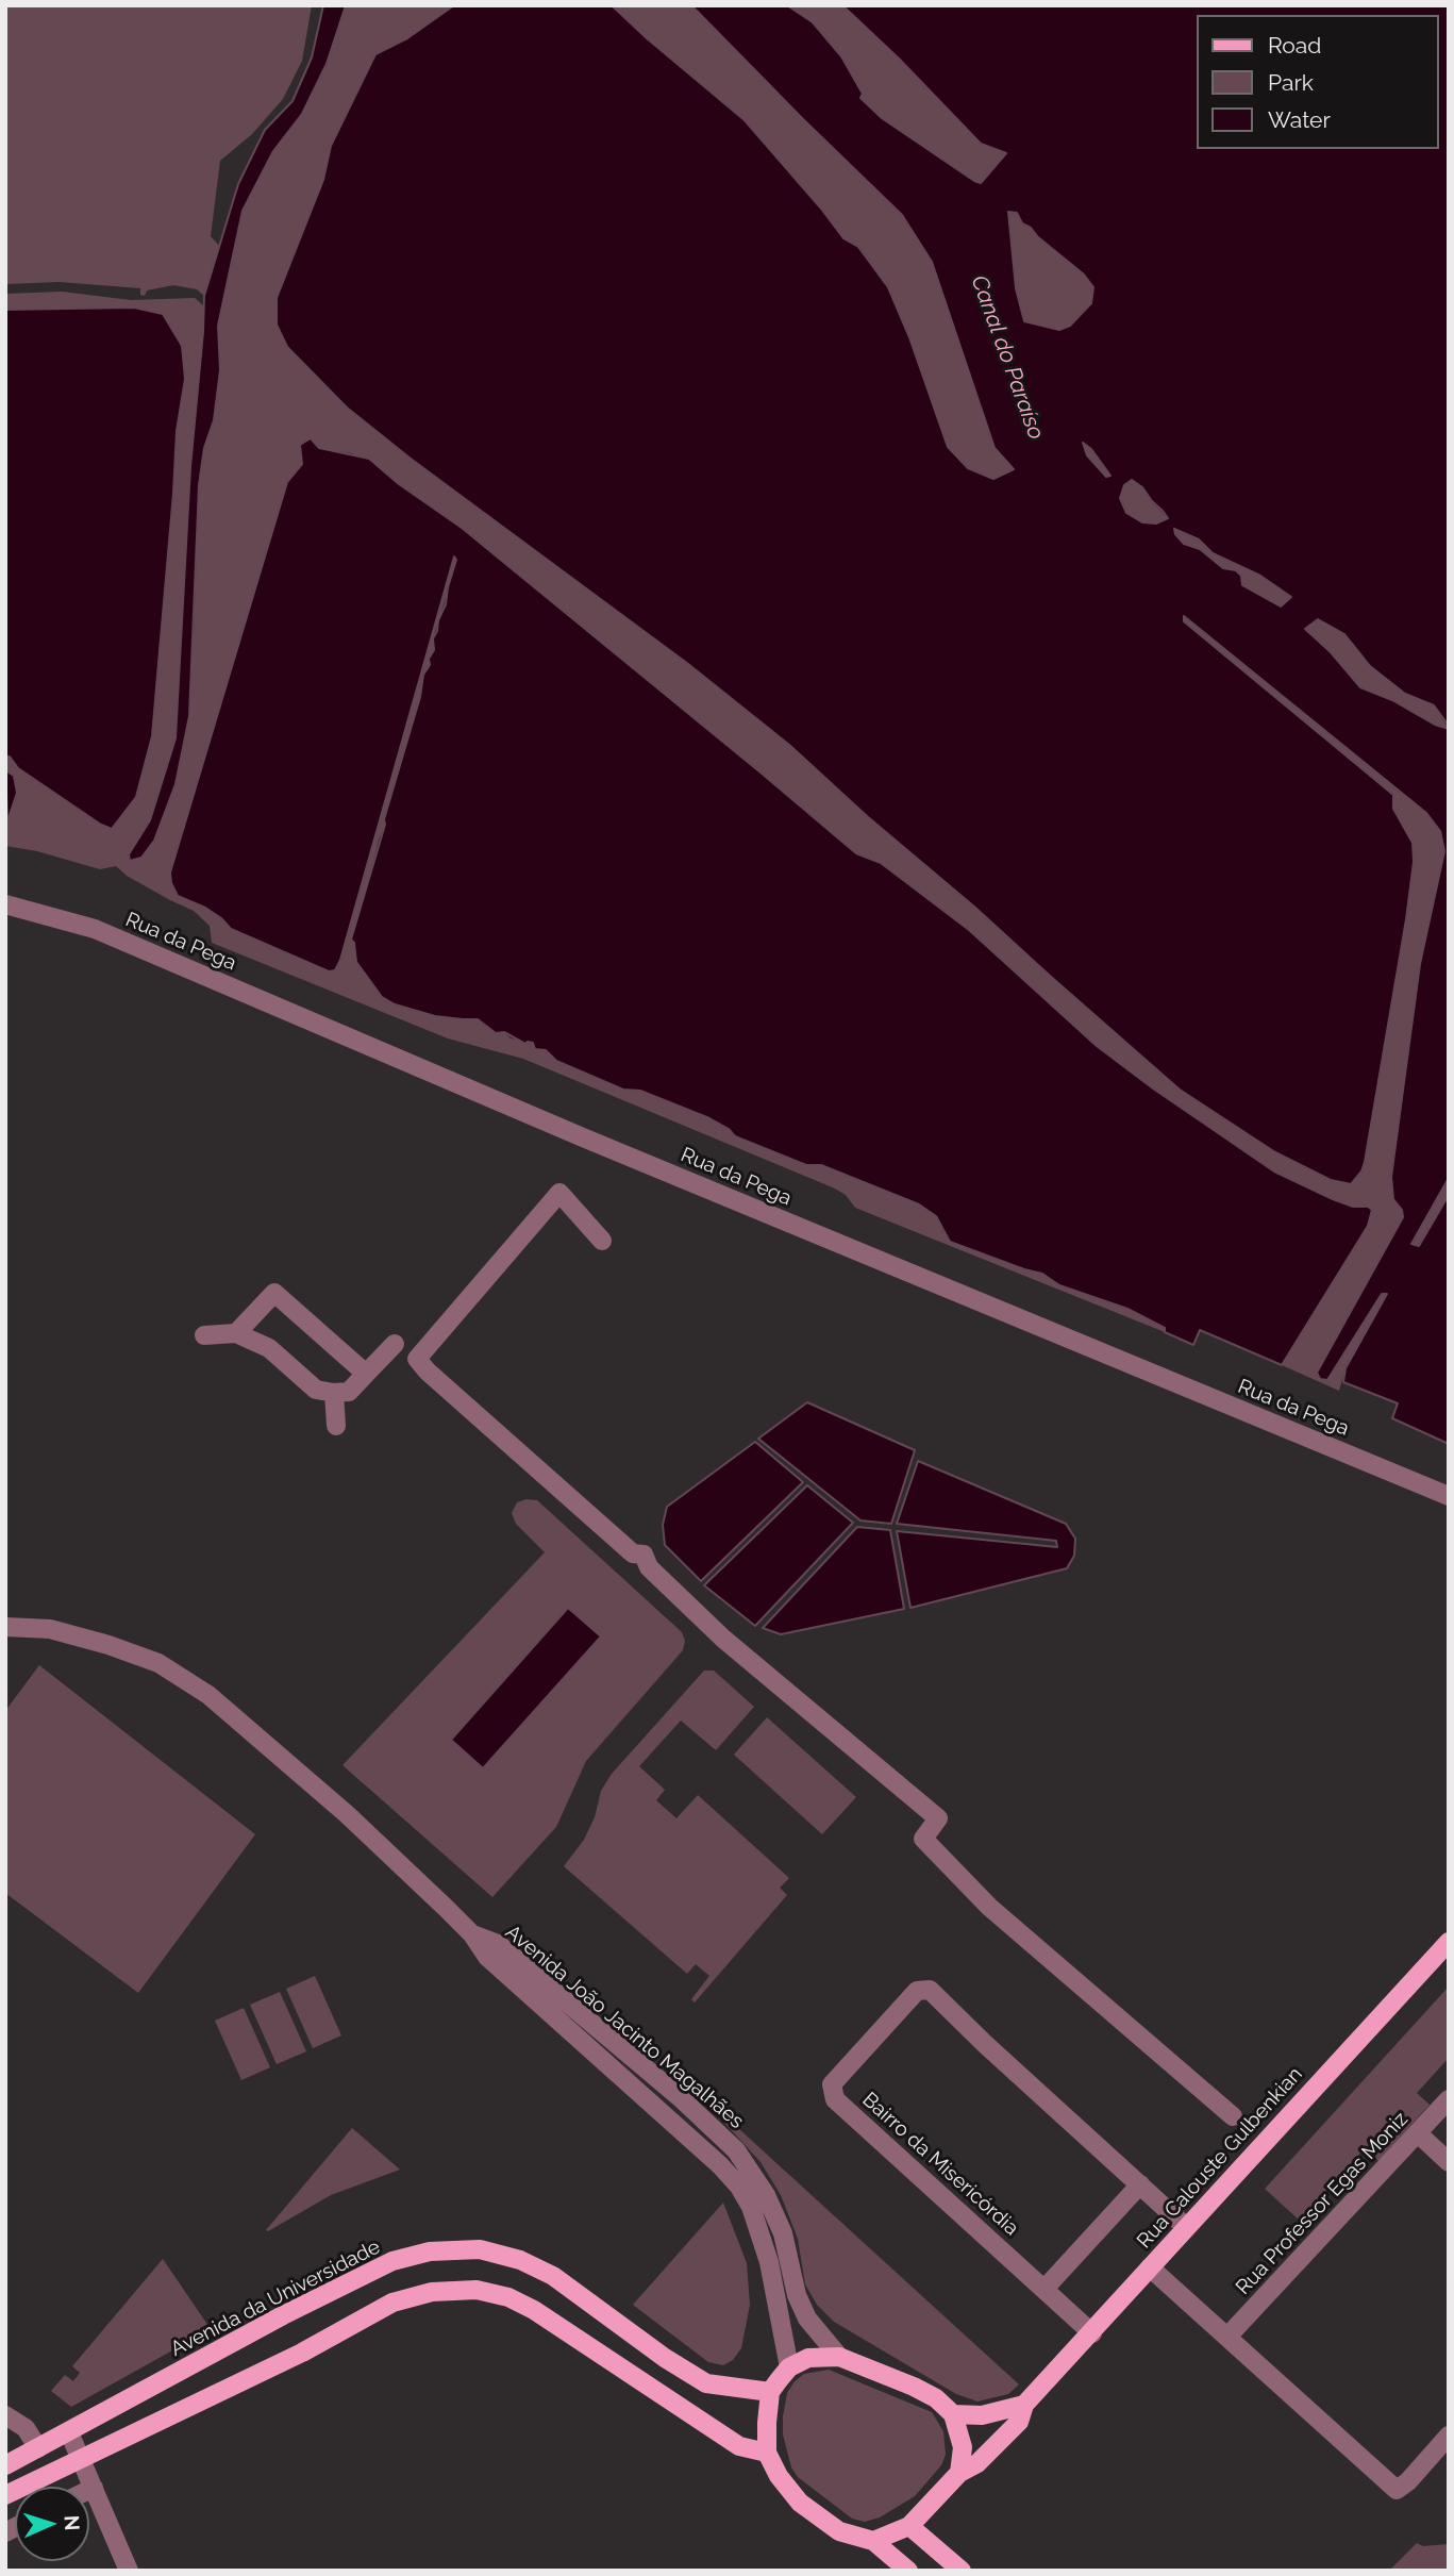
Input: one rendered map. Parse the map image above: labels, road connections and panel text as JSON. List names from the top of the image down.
{
  "streets": {
    "main road": ["Rua Calouste Gulbenkian", "Avenida da Universidade"],
    "street": [
      "Rua da Pega",
      "Avenida João Jacinto Magalhães",
      "Bairro da Misericórdia",
      "Rua Professor Egas Moniz"
    ]
  },
  "crossings": [
    ["Avenida João Jacinto Magalhães", "Rua Calouste Gulbenkian"],
    ["Avenida João Jacinto Magalhães", "Avenida da Universidade"],
    ["Rua Calouste Gulbenkian", "Bairro da Misericórdia"],
    ["Rua Calouste Gulbenkian", "Avenida da Universidade"]
  ],
  "water": ["Canal do Paraíso"],
  "legend": ["Road", "Park", "Water"],
  "north": "right"
}
